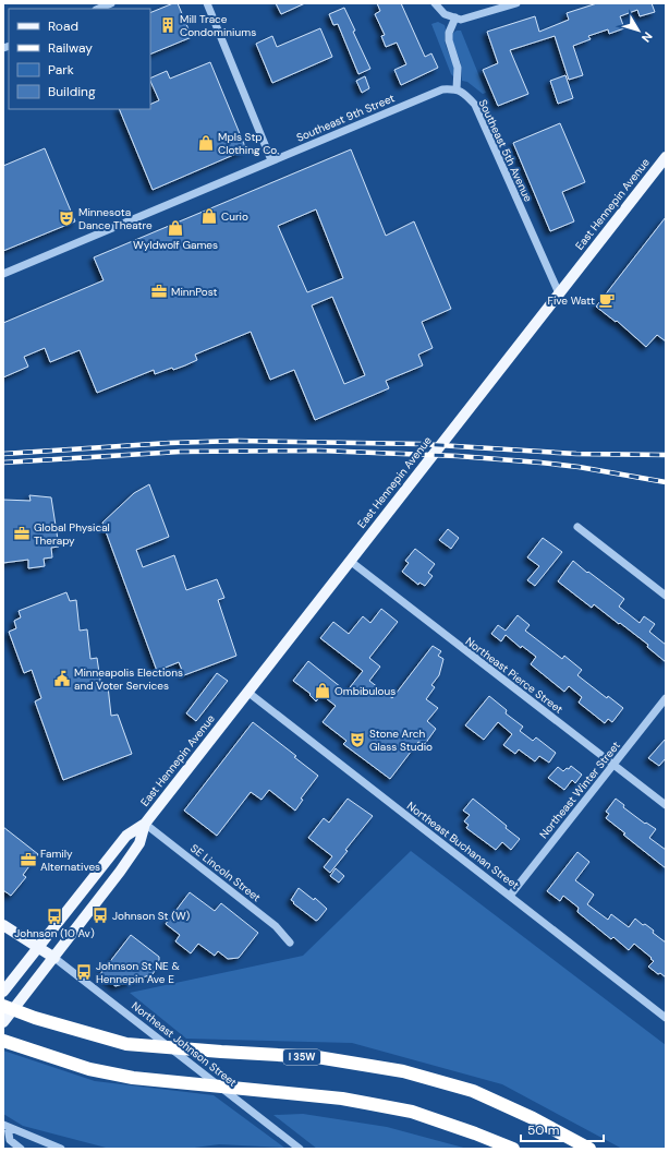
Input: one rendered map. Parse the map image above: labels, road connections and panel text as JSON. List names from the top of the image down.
{
  "streets": {
    "highway": ["I 35W"],
    "main road": ["East Hennepin Avenue"],
    "street": [
      "Southeast 9th Street",
      "Southeast 5th Avenue",
      "Northeast Pierce Street",
      "Northeast Winter Street",
      "Northeast Buchanan Street",
      "SE Lincoln Street",
      "Northeast Johnson Street"
    ]
  },
  "crossings": [
    ["Southeast 9th Street", "Southeast 5th Avenue"],
    ["Southeast 5th Avenue", "East Hennepin Avenue"],
    ["East Hennepin Avenue", "Northeast Pierce Street"],
    ["East Hennepin Avenue", "Northeast Buchanan Street"],
    ["East Hennepin Avenue", "SE Lincoln Street"],
    ["East Hennepin Avenue", "Northeast Johnson Street"],
    ["Northeast Pierce Street", "Northeast Winter Street"],
    ["Northeast Winter Street", "Northeast Buchanan Street"]
  ],
  "places": {
    "building": ["Mill Trace Condominiums"],
    "shop": [
      "Mpls Stp Clothing Co.",
      "Curio",
      "Wyldwolf Games",
      "Ombibulous"
    ],
    "theatre": ["Minnesota Dance Theatre", "Stone Arch Glass Studio"],
    "office": ["MinnPost", "Global Physical Therapy", "Family Alternatives"],
    "cafe": ["Five Watt"],
    "public building": ["Minneapolis Elections and Voter Services"],
    "bus stop": ["Johnson St (W)", "Johnson (10 Av)", "Johnson St NE & Hennepin Ave E"]
  },
  "legend": [
    "Road",
    "Railway",
    "Park",
    "Building"
  ],
  "scale_bar": "50 m",
  "north": "bottom right"
}
